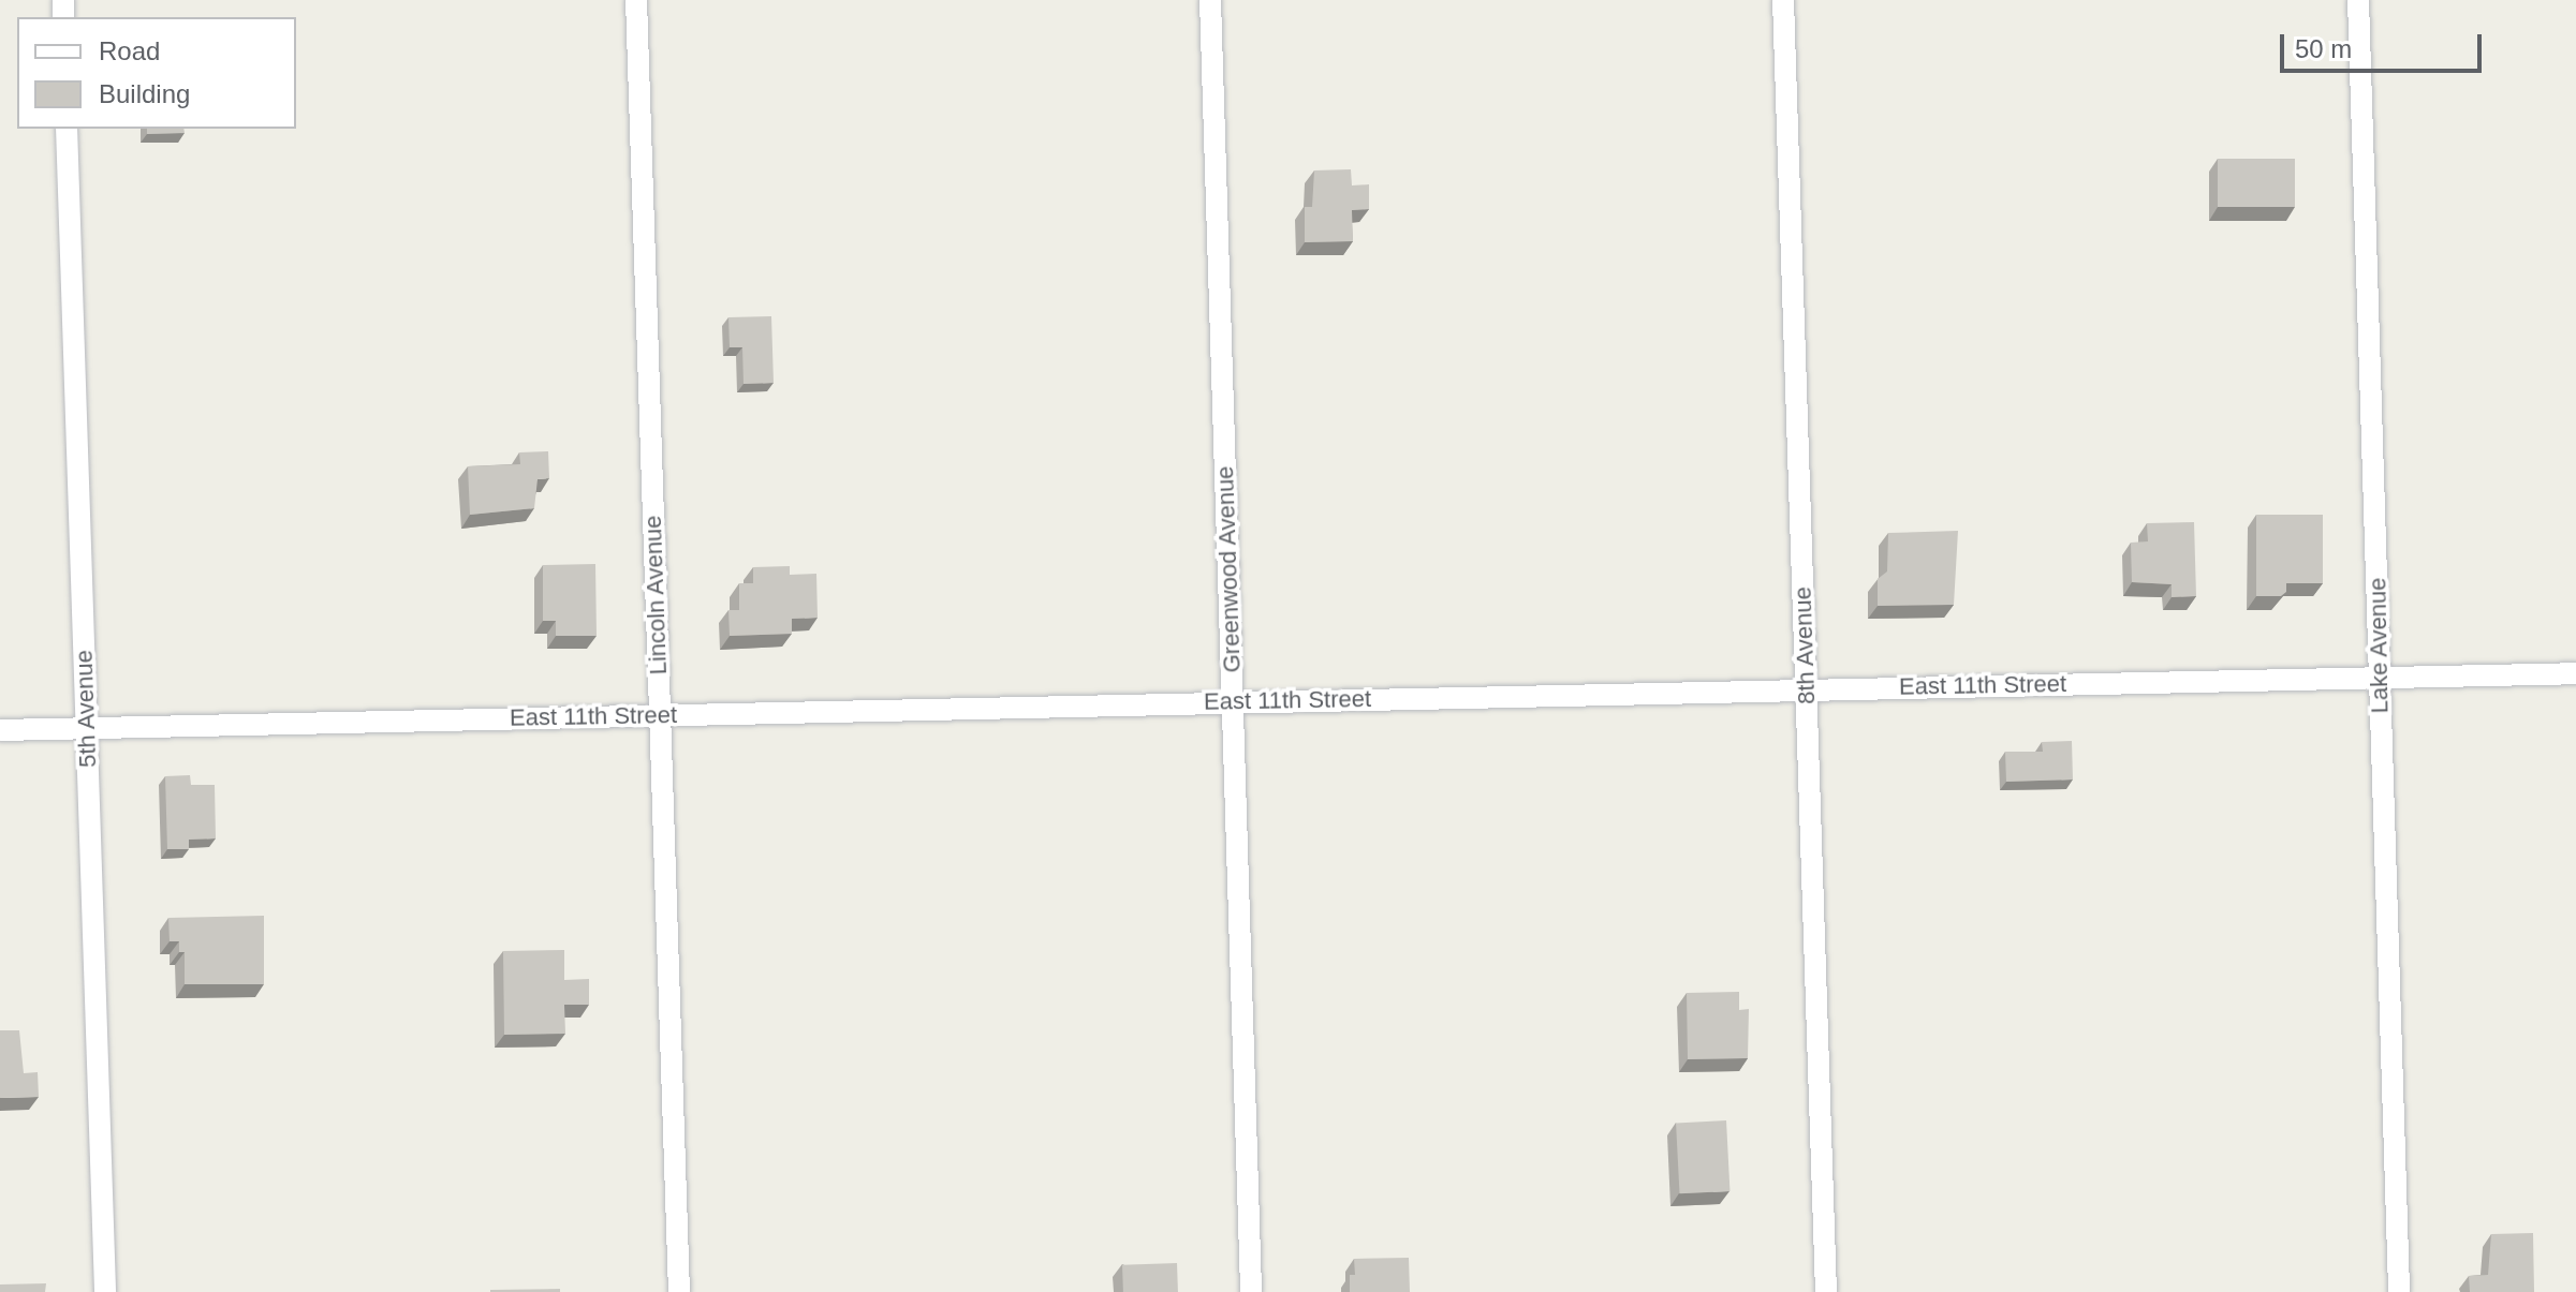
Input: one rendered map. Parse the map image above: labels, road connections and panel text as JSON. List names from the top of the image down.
{
  "streets": {
    "street": [
      "Greenwood Avenue",
      "Lincoln Avenue",
      "8th Avenue",
      "Lake Avenue",
      "East 11th Street",
      "5th Avenue"
    ]
  },
  "crossings": [
    ["Greenwood Avenue", "East 11th Street"],
    ["Lincoln Avenue", "East 11th Street"],
    ["8th Avenue", "East 11th Street"],
    ["Lake Avenue", "East 11th Street"],
    ["East 11th Street", "5th Avenue"]
  ],
  "legend": ["Road", "Building"],
  "scale_bar": "50 m"
}
